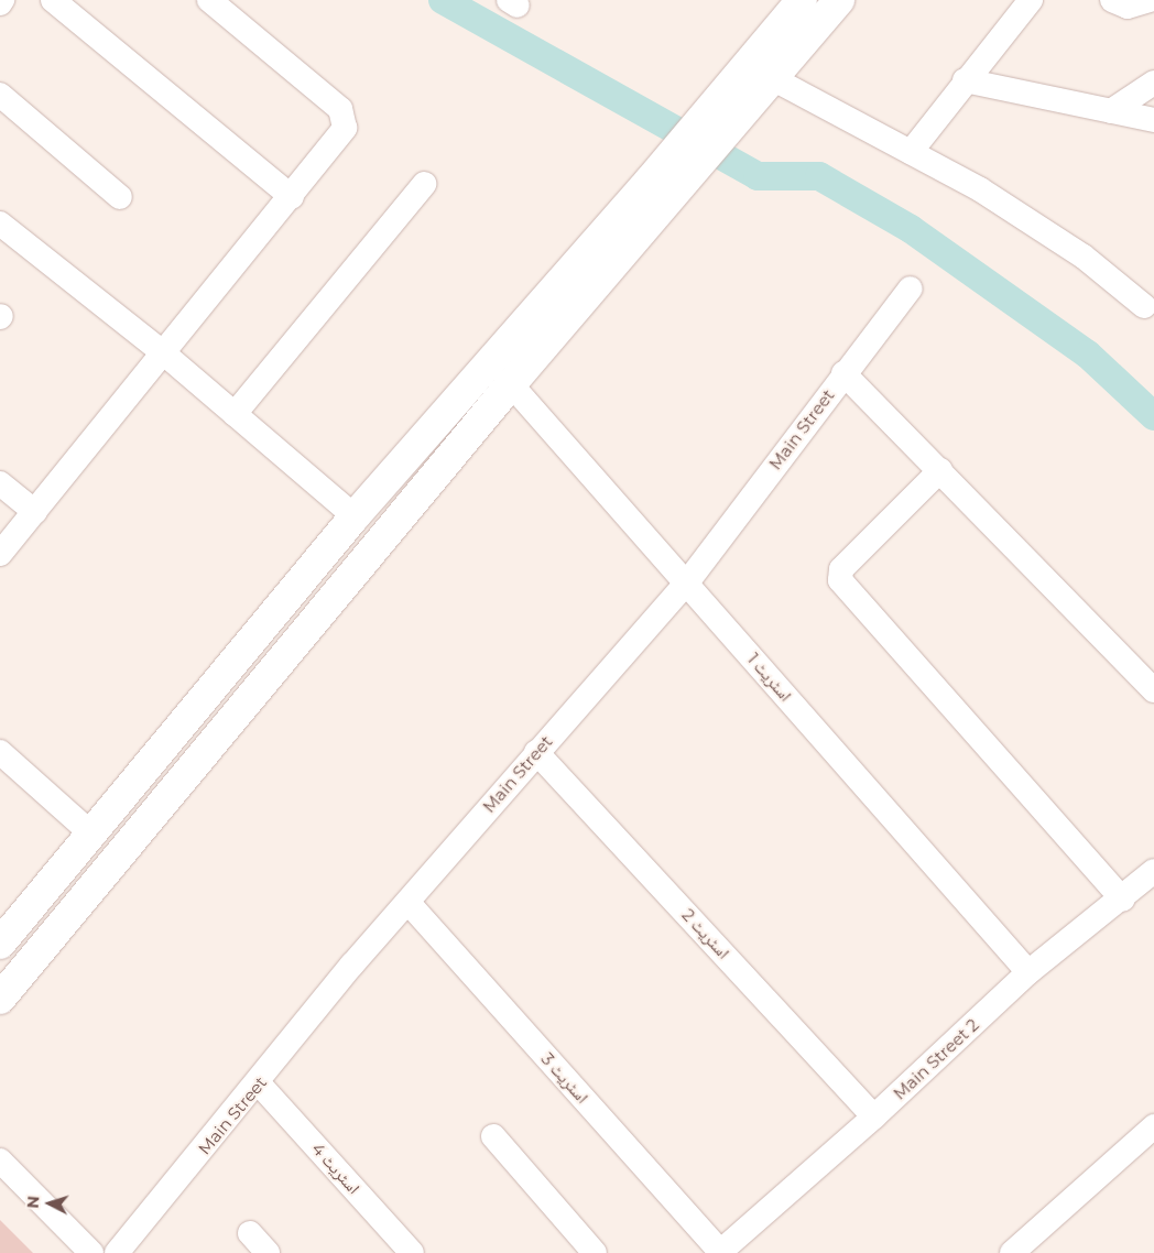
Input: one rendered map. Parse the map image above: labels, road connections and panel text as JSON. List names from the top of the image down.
{
  "streets": {
    "street": [
      "Main Street",
      "اسٹریٹ 1",
      "اسٹریٹ 2",
      "Main Street 2",
      "اسٹریٹ 3",
      "اسٹریٹ 4"
    ]
  },
  "crossings": [
    ["Main Street", "اسٹریٹ 1"],
    ["Main Street", "اسٹریٹ 2"],
    ["Main Street", "اسٹریٹ 3"],
    ["Main Street", "اسٹریٹ 4"],
    ["اسٹریٹ 1", "Main Street 2"],
    ["اسٹریٹ 2", "Main Street 2"],
    ["Main Street 2", "اسٹریٹ 3"]
  ],
  "north": "left"
}
